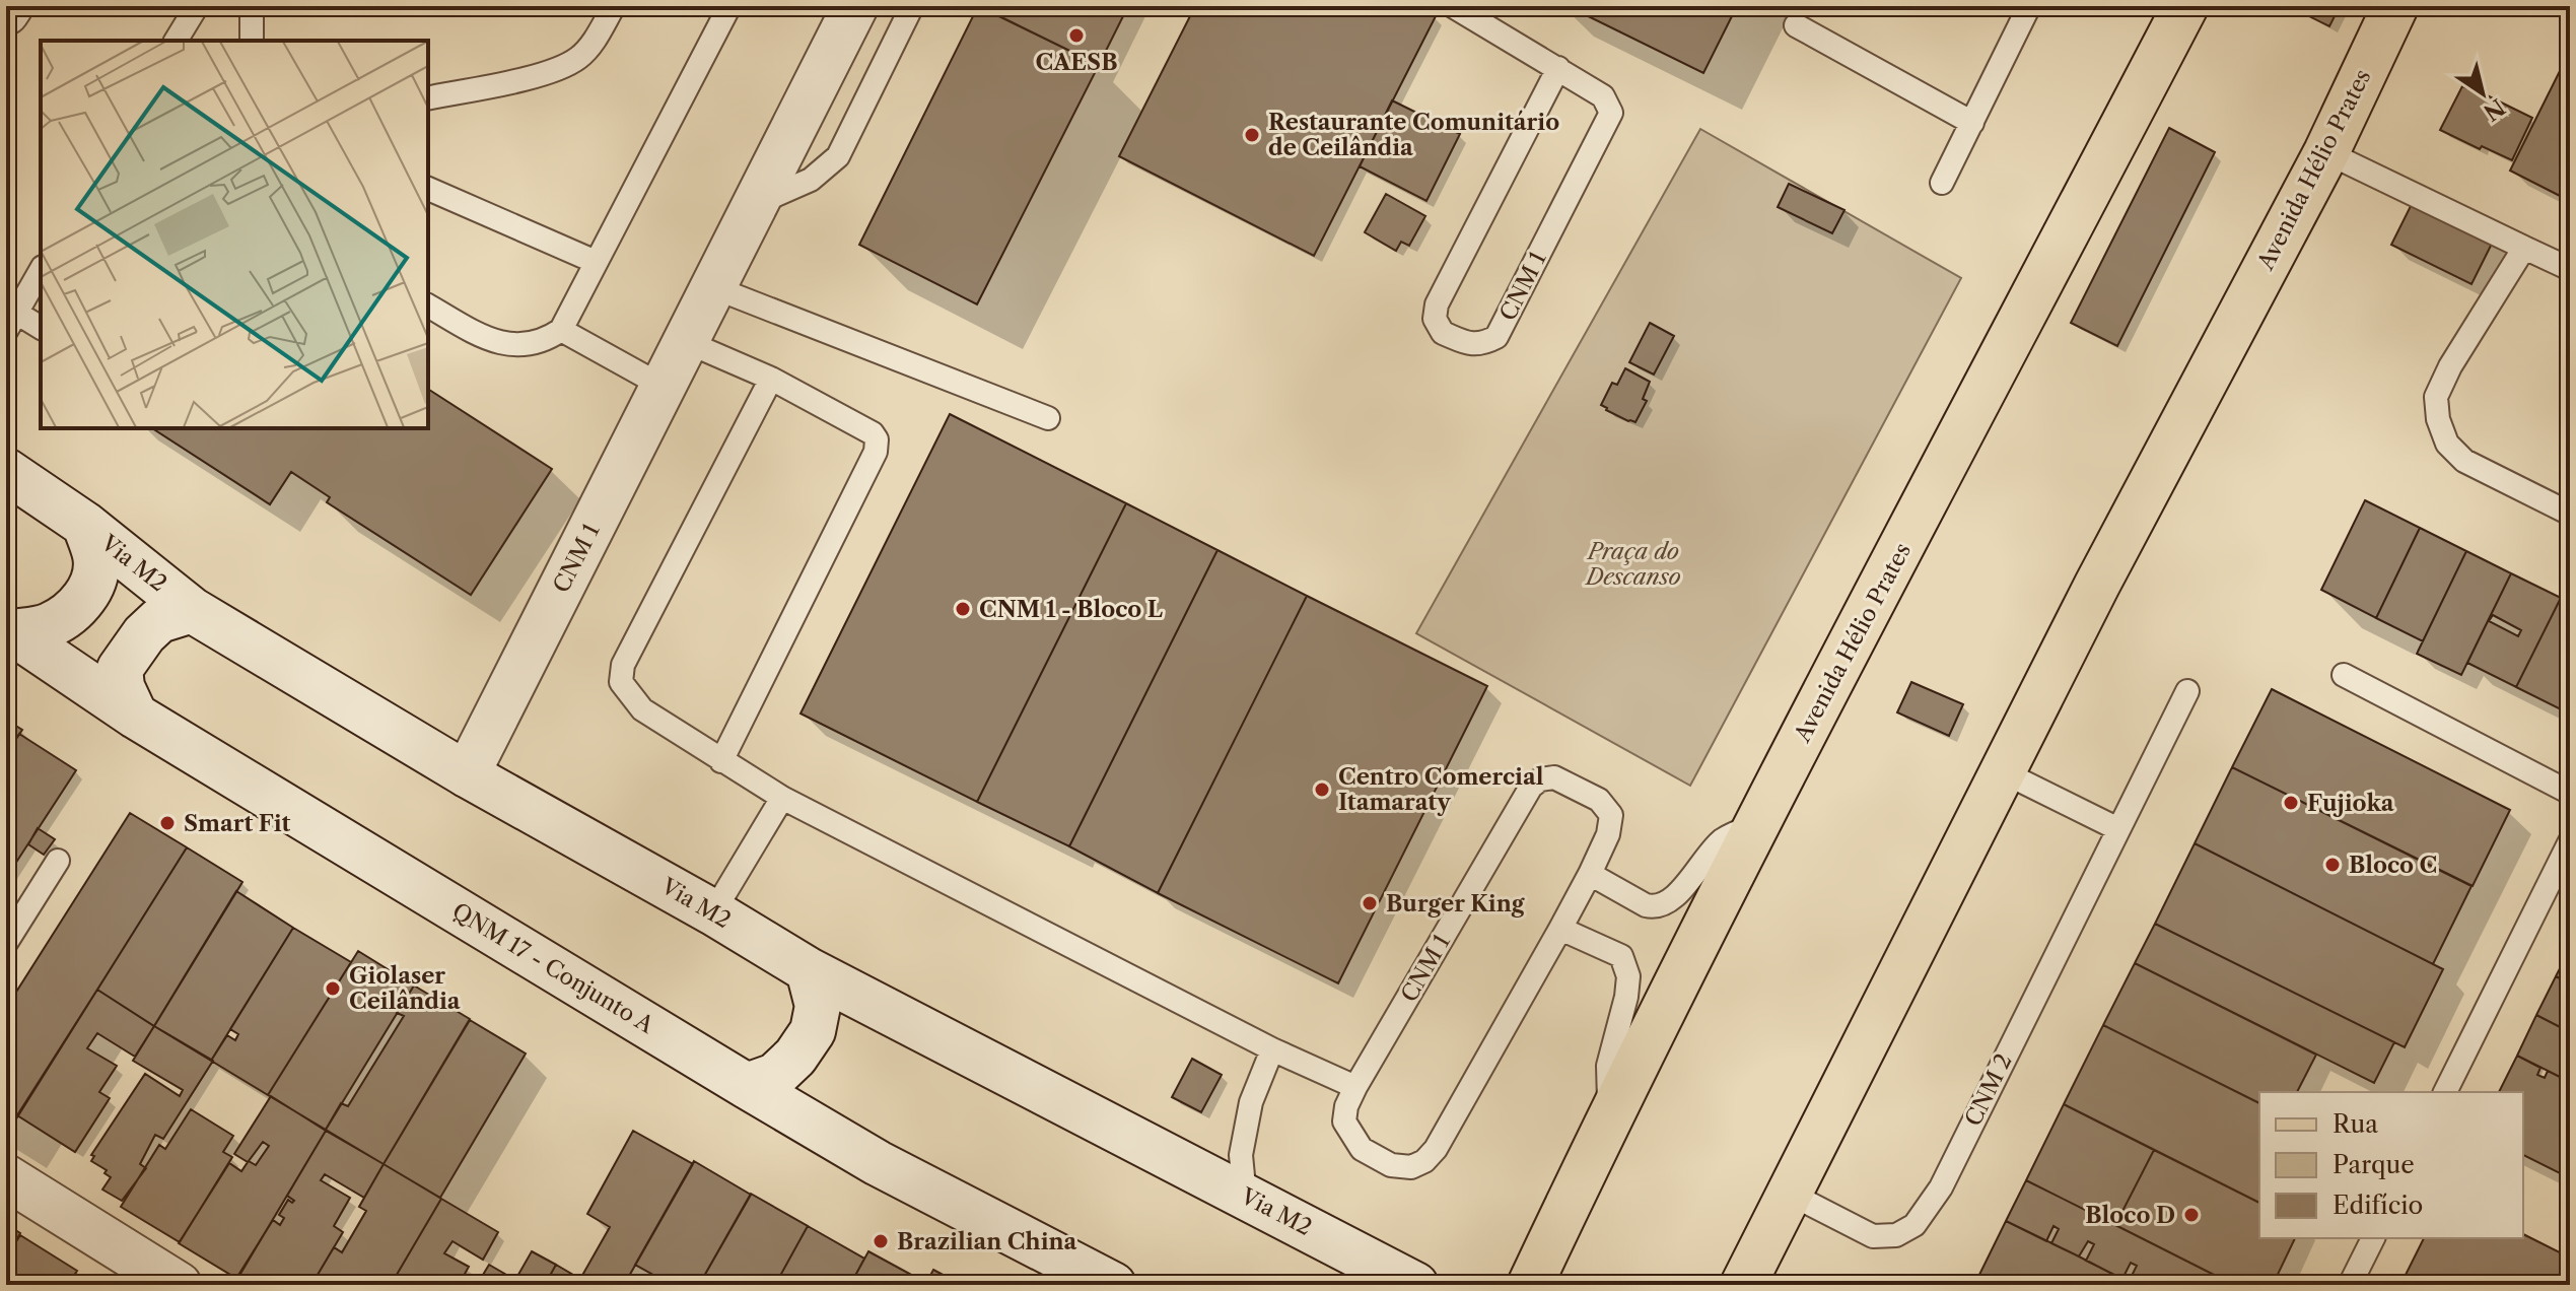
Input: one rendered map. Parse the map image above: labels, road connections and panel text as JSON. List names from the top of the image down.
{
  "streets": {
    "main road": [
      "Avenida Hélio Prates",
      "CNM 1",
      "Via M2",
      "QNM 17 - Conjunto A"
    ],
    "lane": ["CNM 2"]
  },
  "crossings": [
    ["Avenida Hélio Prates", "CNM 2"],
    ["CNM 1", "Via M2"]
  ],
  "parks": ["Praça do Descanso"],
  "places": [
    "CAESB",
    "Restaurante Comunitário de Ceilândia",
    "CNM 1 - Bloco L",
    "Centro Comercial Itamaraty",
    "Fujioka",
    "Smart Fit",
    "Bloco C",
    "Burger King",
    "Giolaser Ceilândia",
    "Bloco D",
    "Brazilian China"
  ],
  "legend": ["Rua", "Parque", "Edifício"],
  "north": "bottom right"
}
